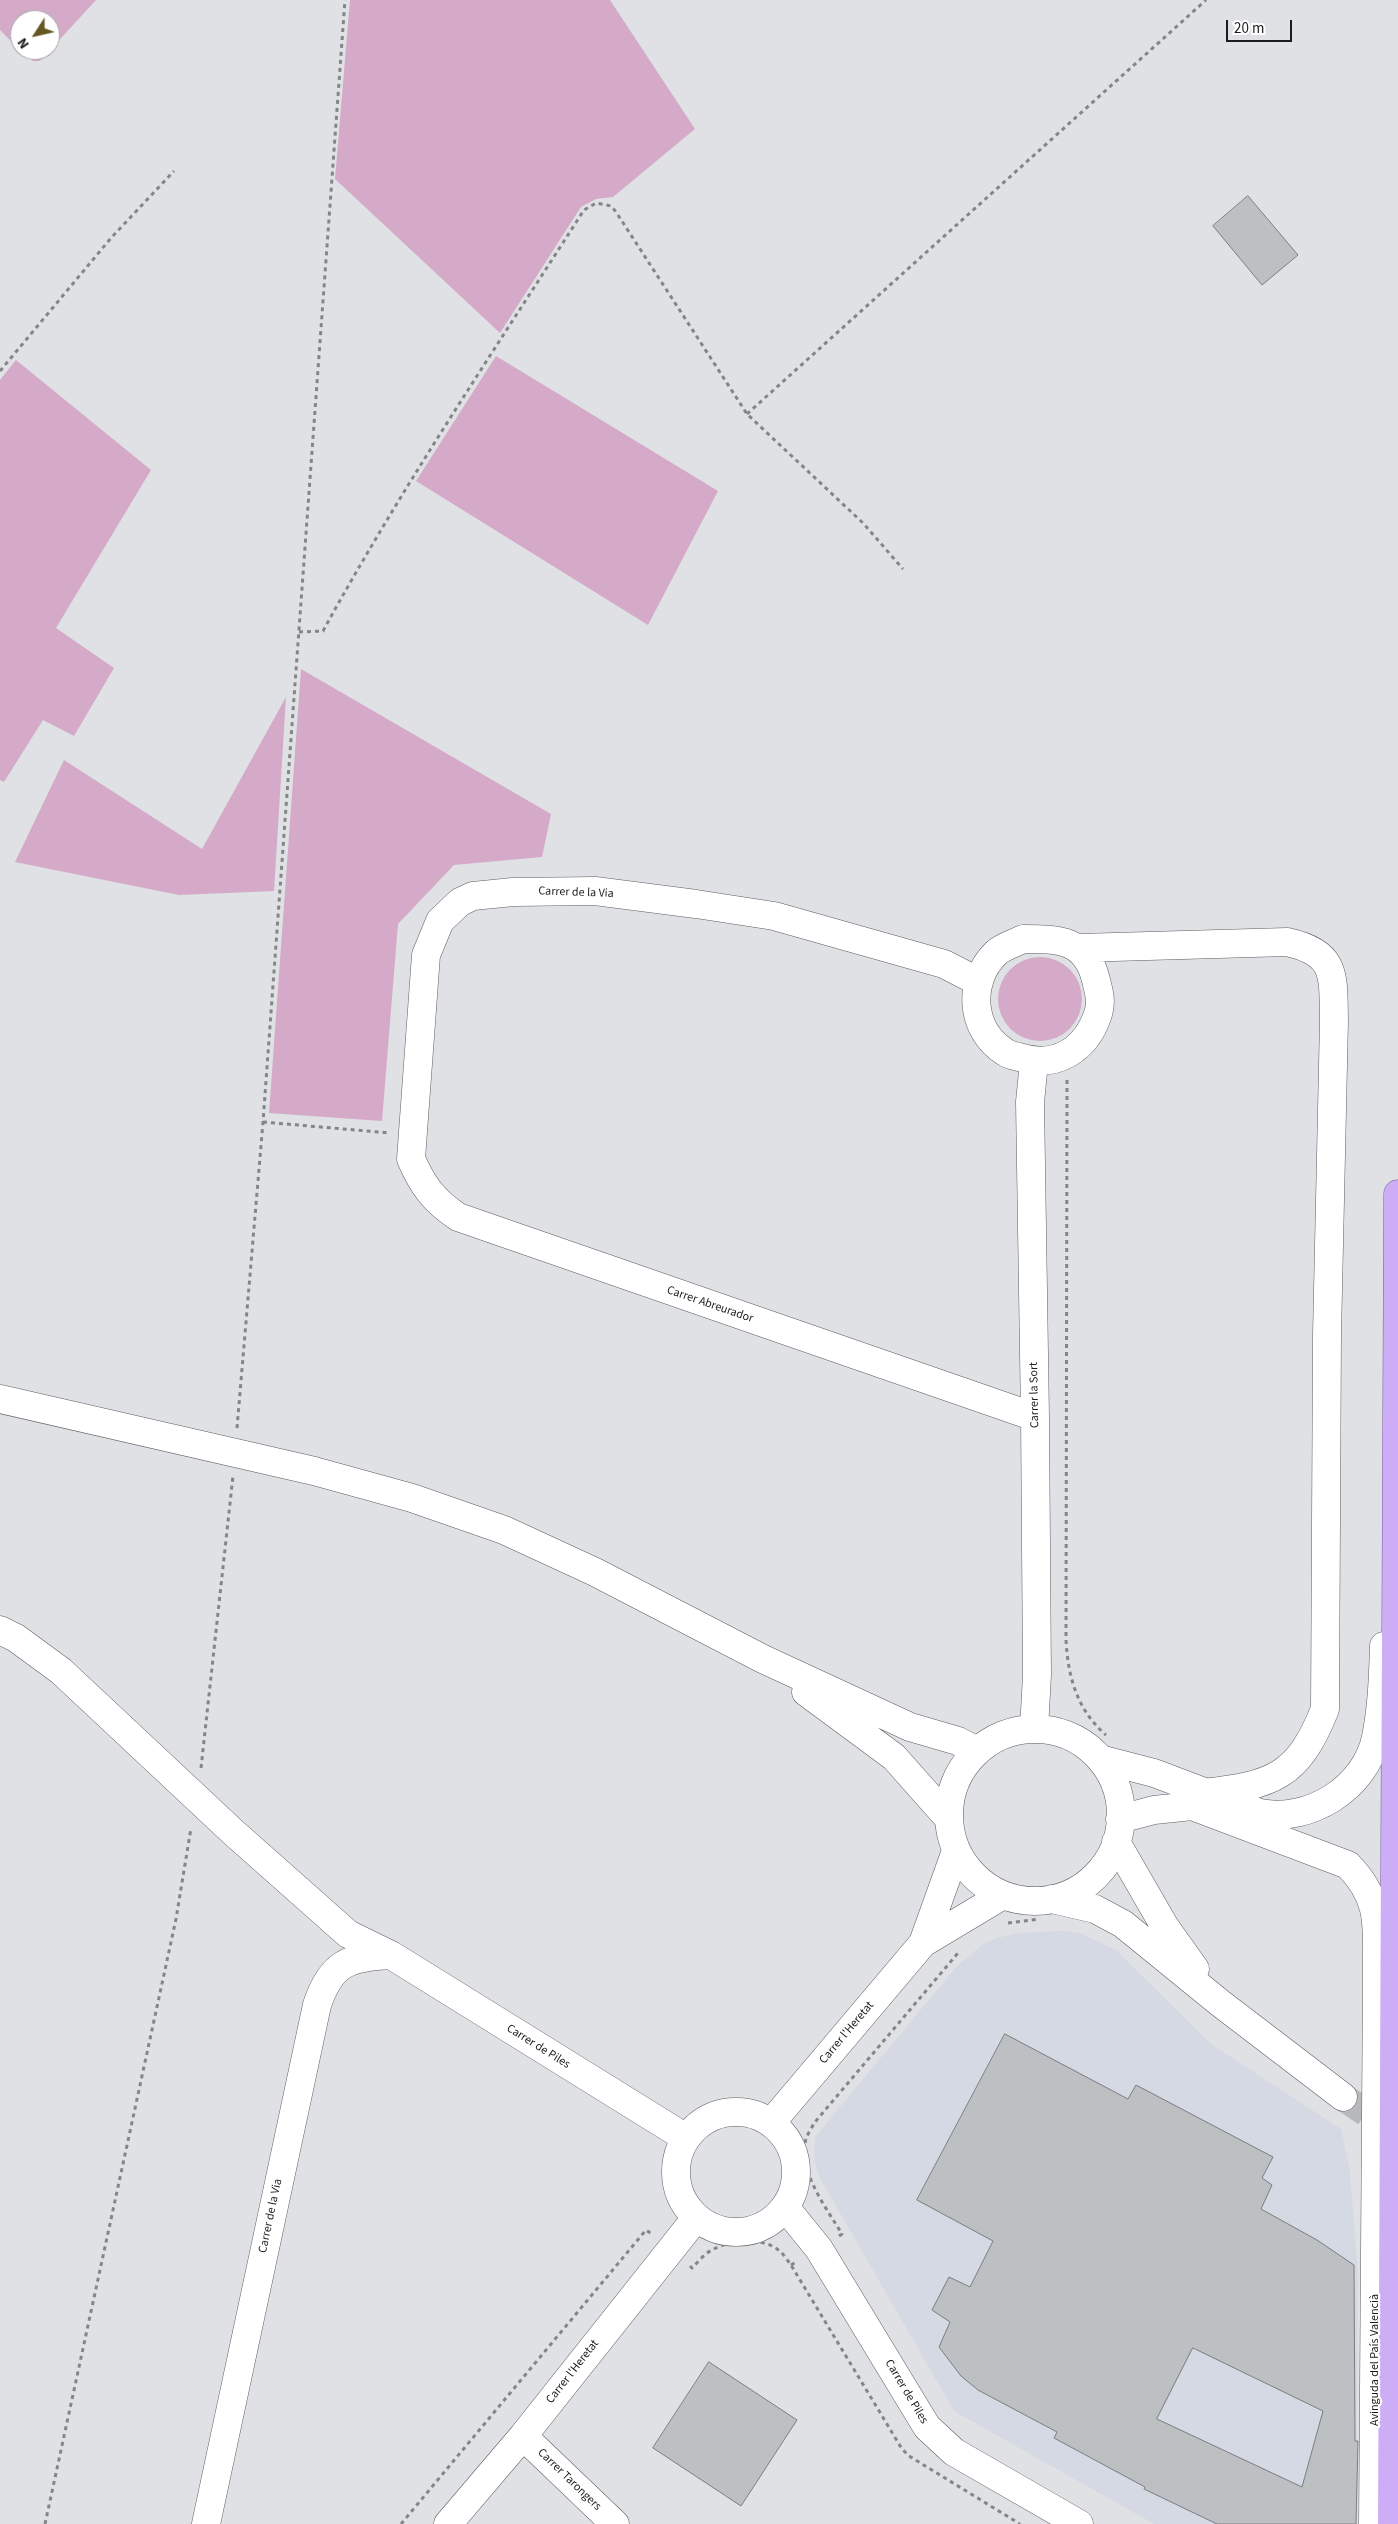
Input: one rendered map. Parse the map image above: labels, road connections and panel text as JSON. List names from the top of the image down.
{
  "streets": {
    "main road": ["Avinguda del País Valencià"],
    "street": [
      "Carrer de la Via",
      "Carrer Abreurador",
      "Carrer la Sort",
      "Carrer l'Heretat",
      "Carrer de Piles",
      "Carrer Tarongers"
    ]
  },
  "crossings": [
    ["Carrer de la Via", "Carrer Abreurador"],
    ["Carrer de la Via", "Carrer la Sort"],
    ["Carrer de la Via", "Carrer de Piles"],
    ["Carrer Abreurador", "Carrer la Sort"],
    ["Carrer la Sort", "Carrer l'Heretat"],
    ["Carrer la Sort", "Avinguda del País Valencià"],
    ["Carrer l'Heretat", "Carrer de Piles"],
    ["Carrer l'Heretat", "Avinguda del País Valencià"],
    ["Carrer l'Heretat", "Carrer Tarongers"]
  ],
  "scale_bar": "20 m",
  "north": "bottom left"
}
